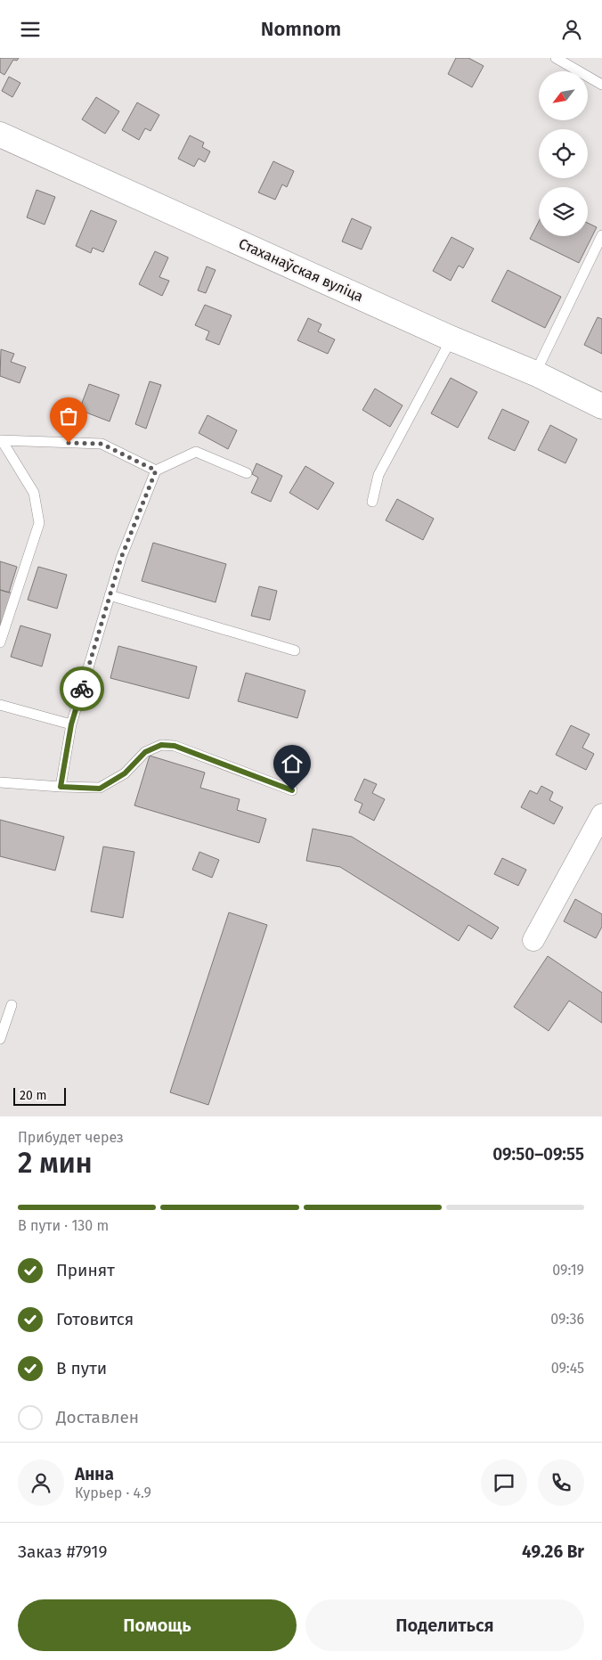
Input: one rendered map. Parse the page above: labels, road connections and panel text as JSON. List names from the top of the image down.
{
  "streets": {
    "street": ["Стаханаўская вуліца"]
  },
  "scale_bar": "20 m",
  "north": "bottom left",
  "page": {
    "header": "Nomnom",
    "scale": "20 m",
    "heading": ["2 мин", "Прибудет через", "09:50–09:55"],
    "panel": [
      "Анна",
      "Курьер · 4.9",
      "Заказ #7919",
      "49.26 Br"
    ],
    "bar": "В пути · 130 m",
    "list": [
      ["Принят", "09:19"],
      ["Готовится", "09:36"],
      ["В пути", "09:45"],
      "Доставлен"
    ],
    "buttons": ["Помощь", "Поделиться"]
  }
}
